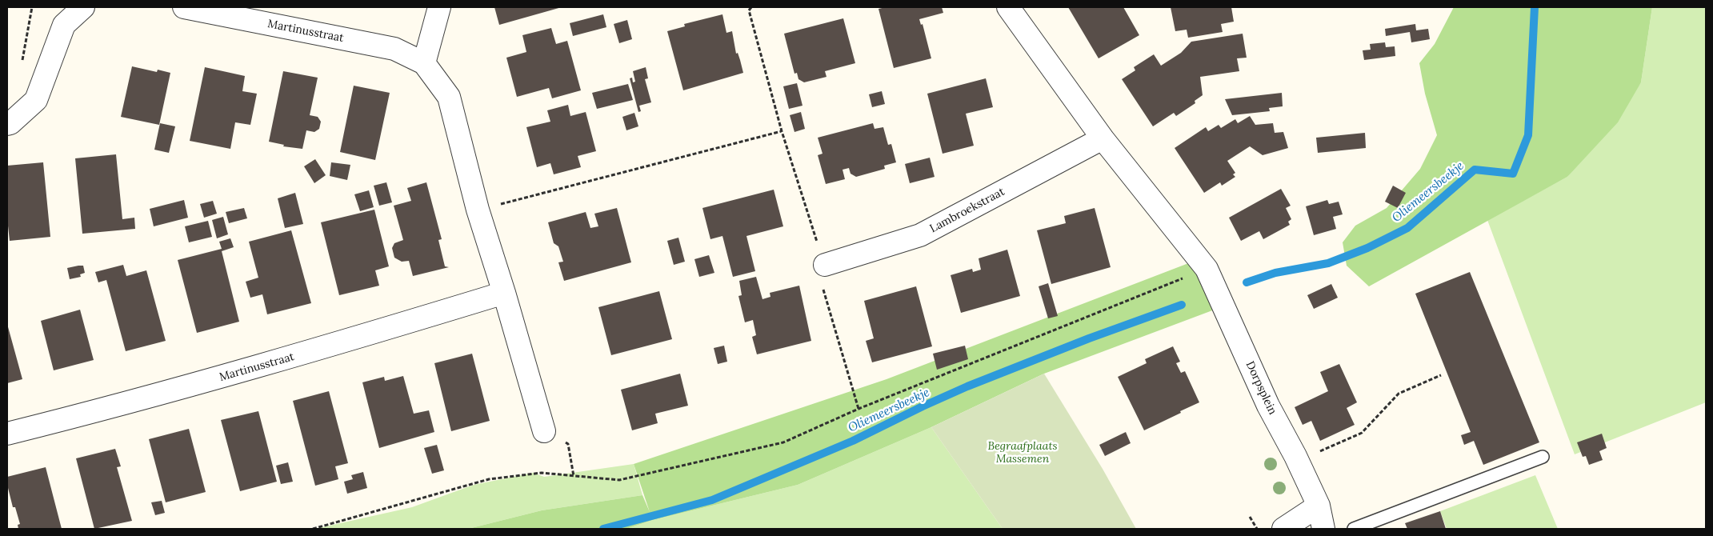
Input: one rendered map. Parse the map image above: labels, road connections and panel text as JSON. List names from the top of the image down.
{
  "streets": {
    "street": ["Martinusstraat", "Lambroekstraat", "Dorpsplein"]
  },
  "water": ["Oliemeersbeekje"],
  "parks": ["Begraafplaats Massemen"]
}
